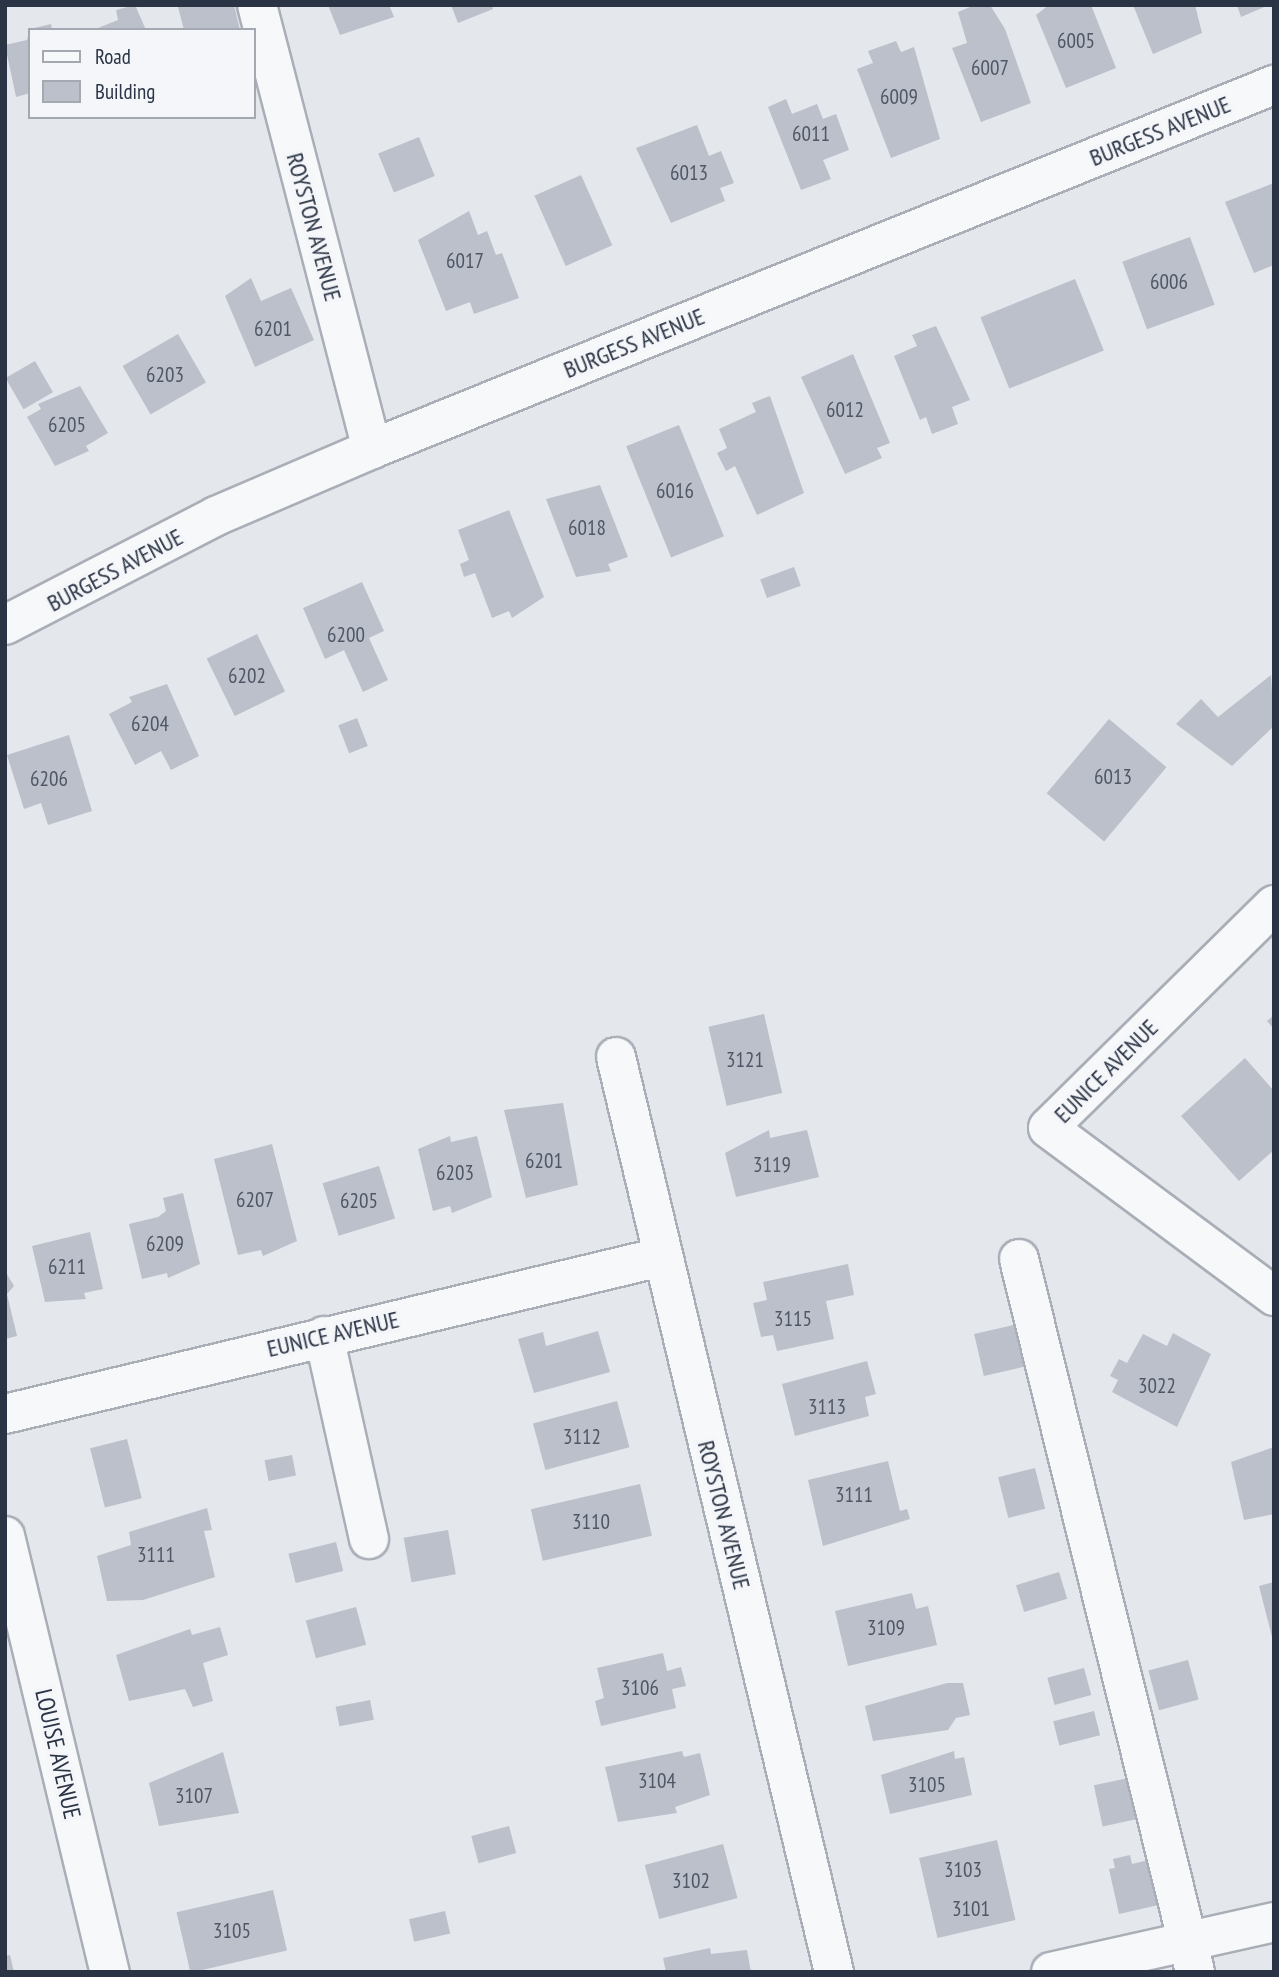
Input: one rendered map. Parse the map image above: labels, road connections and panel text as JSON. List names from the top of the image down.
{
  "streets": {
    "street": [
      "BURGESS AVENUE",
      "ROYSTON AVENUE",
      "EUNICE AVENUE",
      "LOUISE AVENUE"
    ]
  },
  "crossings": [
    ["BURGESS AVENUE", "ROYSTON AVENUE"],
    ["ROYSTON AVENUE", "EUNICE AVENUE"]
  ],
  "house_numbers": [
    "6005",
    "6007",
    "6009",
    "6011",
    "6013",
    "6017",
    "6006",
    "6201",
    "6203",
    "6012",
    "6205",
    "6016",
    "6018",
    "6200",
    "6202",
    "6204",
    "6013",
    "6206",
    "3121",
    "6201",
    "3119",
    "6203",
    "6207",
    "6205",
    "6209",
    "6211",
    "3115",
    "3022",
    "3113",
    "3112",
    "3111",
    "3110",
    "3111",
    "3109",
    "3106",
    "3104",
    "3105",
    "3107",
    "3103",
    "3102",
    "3101",
    "3105"
  ],
  "legend": ["Road", "Building"]
}
